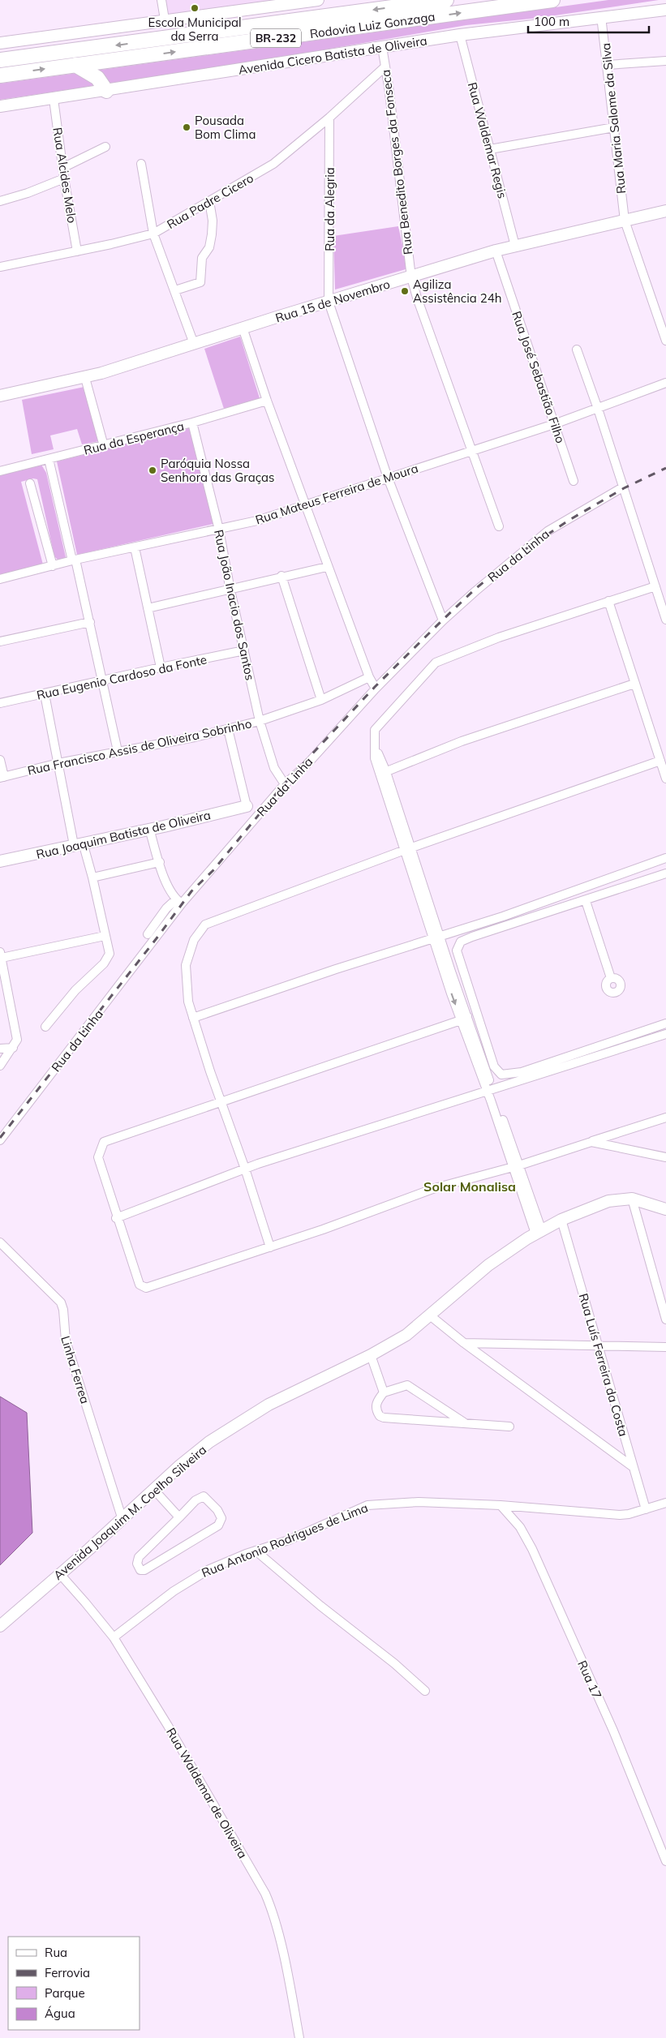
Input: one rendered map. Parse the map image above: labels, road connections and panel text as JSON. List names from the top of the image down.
{
  "streets": {
    "highway": ["Rodovia Luiz Gonzaga", "BR-232"],
    "main road": [
      "Avenida Cicero Batista de Oliveira",
      "Rua 15 de Novembro",
      "Rua Joaquim Batista de Oliveira",
      "Avenida Joaquim M. Coelho Silveira"
    ],
    "street": [
      "Rua Maria Salome da Silva",
      "Rua Waldemar Regis",
      "Rua Benedito Borges da Fonseca",
      "Rua Alcides Melo",
      "Rua Padre Cicero",
      "Rua da Alegria",
      "Rua José Sebastião Filho",
      "Rua da Esperança",
      "Rua Mateus Ferreira de Moura",
      "Rua da Linha",
      "Rua João Inacio dos Santos",
      "Rua Eugenio Cardoso da Fonte",
      "Rua Francisco Assis de Oliveira Sobrinho",
      "Rua Luís Ferreira da Costa",
      "Linha Ferrea",
      "Rua Antonio Rodrigues de Lima",
      "Rua 17",
      "Rua Waldemar de Oliveira"
    ]
  },
  "crossings": [
    ["Avenida Cicero Batista de Oliveira", "Rua Maria Salome da Silva"],
    ["Avenida Cicero Batista de Oliveira", "Rua Waldemar Regis"],
    ["Avenida Cicero Batista de Oliveira", "Rua Benedito Borges da Fonseca"],
    ["Avenida Cicero Batista de Oliveira", "Rua Alcides Melo"],
    ["Rua Maria Salome da Silva", "Rua 15 de Novembro"],
    ["Rua Waldemar Regis", "Rua 15 de Novembro"],
    ["Rua Benedito Borges da Fonseca", "Rua Padre Cicero"],
    ["Rua Benedito Borges da Fonseca", "Rua 15 de Novembro"],
    ["Rua Benedito Borges da Fonseca", "Rua Mateus Ferreira de Moura"],
    ["Rua Alcides Melo", "Rua Padre Cicero"],
    ["Rua Padre Cicero", "Rua da Alegria"],
    ["Rua da Alegria", "Rua 15 de Novembro"],
    ["Rua da Alegria", "Rua Mateus Ferreira de Moura"],
    ["Rua da Alegria", "Rua da Linha"],
    ["Rua 15 de Novembro", "Rua José Sebastião Filho"],
    ["Rua José Sebastião Filho", "Rua Mateus Ferreira de Moura"],
    ["Rua da Esperança", "Rua João Inacio dos Santos"],
    ["Rua Mateus Ferreira de Moura", "Rua João Inacio dos Santos"],
    ["Rua da Linha", "Rua João Inacio dos Santos"],
    ["Rua João Inacio dos Santos", "Rua Eugenio Cardoso da Fonte"],
    ["Rua João Inacio dos Santos", "Rua Francisco Assis de Oliveira Sobrinho"],
    ["Rua Luís Ferreira da Costa", "Avenida Joaquim M. Coelho Silveira"],
    ["Rua Luís Ferreira da Costa", "Rua Antonio Rodrigues de Lima"],
    ["Linha Ferrea", "Avenida Joaquim M. Coelho Silveira"],
    ["Avenida Joaquim M. Coelho Silveira", "Rua Waldemar de Oliveira"],
    ["Rua Antonio Rodrigues de Lima", "Rua 17"],
    ["Rua Antonio Rodrigues de Lima", "Rua Waldemar de Oliveira"]
  ],
  "districts": ["Solar Monalisa"],
  "places": [
    "Escola Municipal da Serra",
    "Pousada Bom Clima",
    "Agiliza Assistência 24h",
    "Paróquia Nossa Senhora das Graças"
  ],
  "legend": [
    "Rua",
    "Ferrovia",
    "Parque",
    "Água"
  ],
  "scale_bar": "100 m"
}
